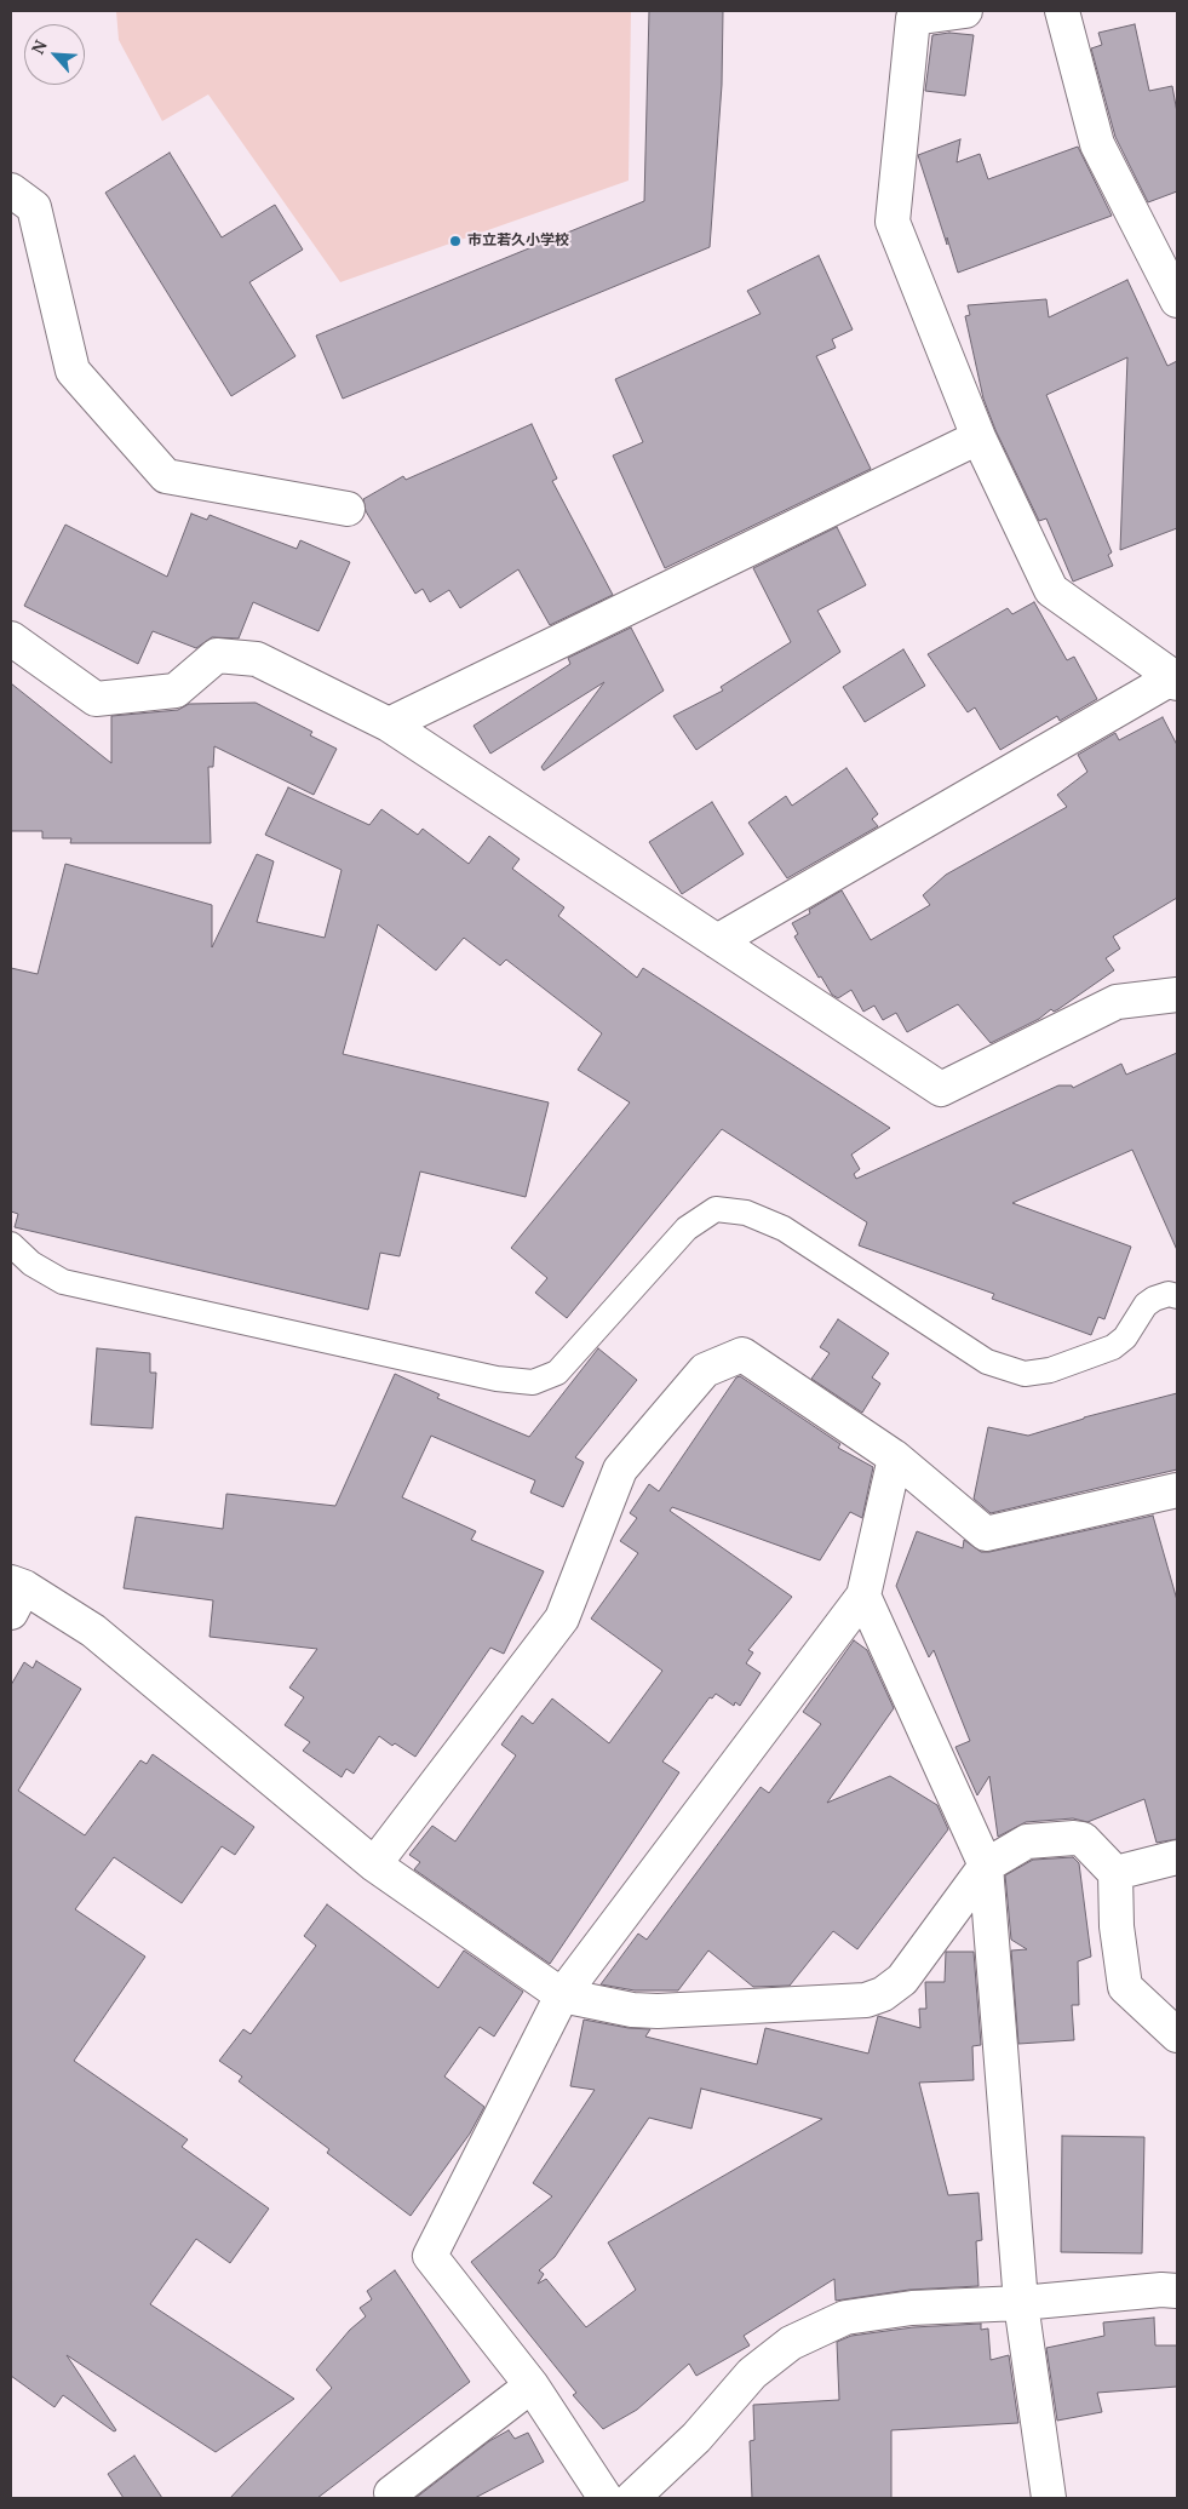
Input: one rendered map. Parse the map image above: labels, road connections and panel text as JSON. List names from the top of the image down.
{
  "places": ["市立若久小学校"],
  "north": "top left"
}
